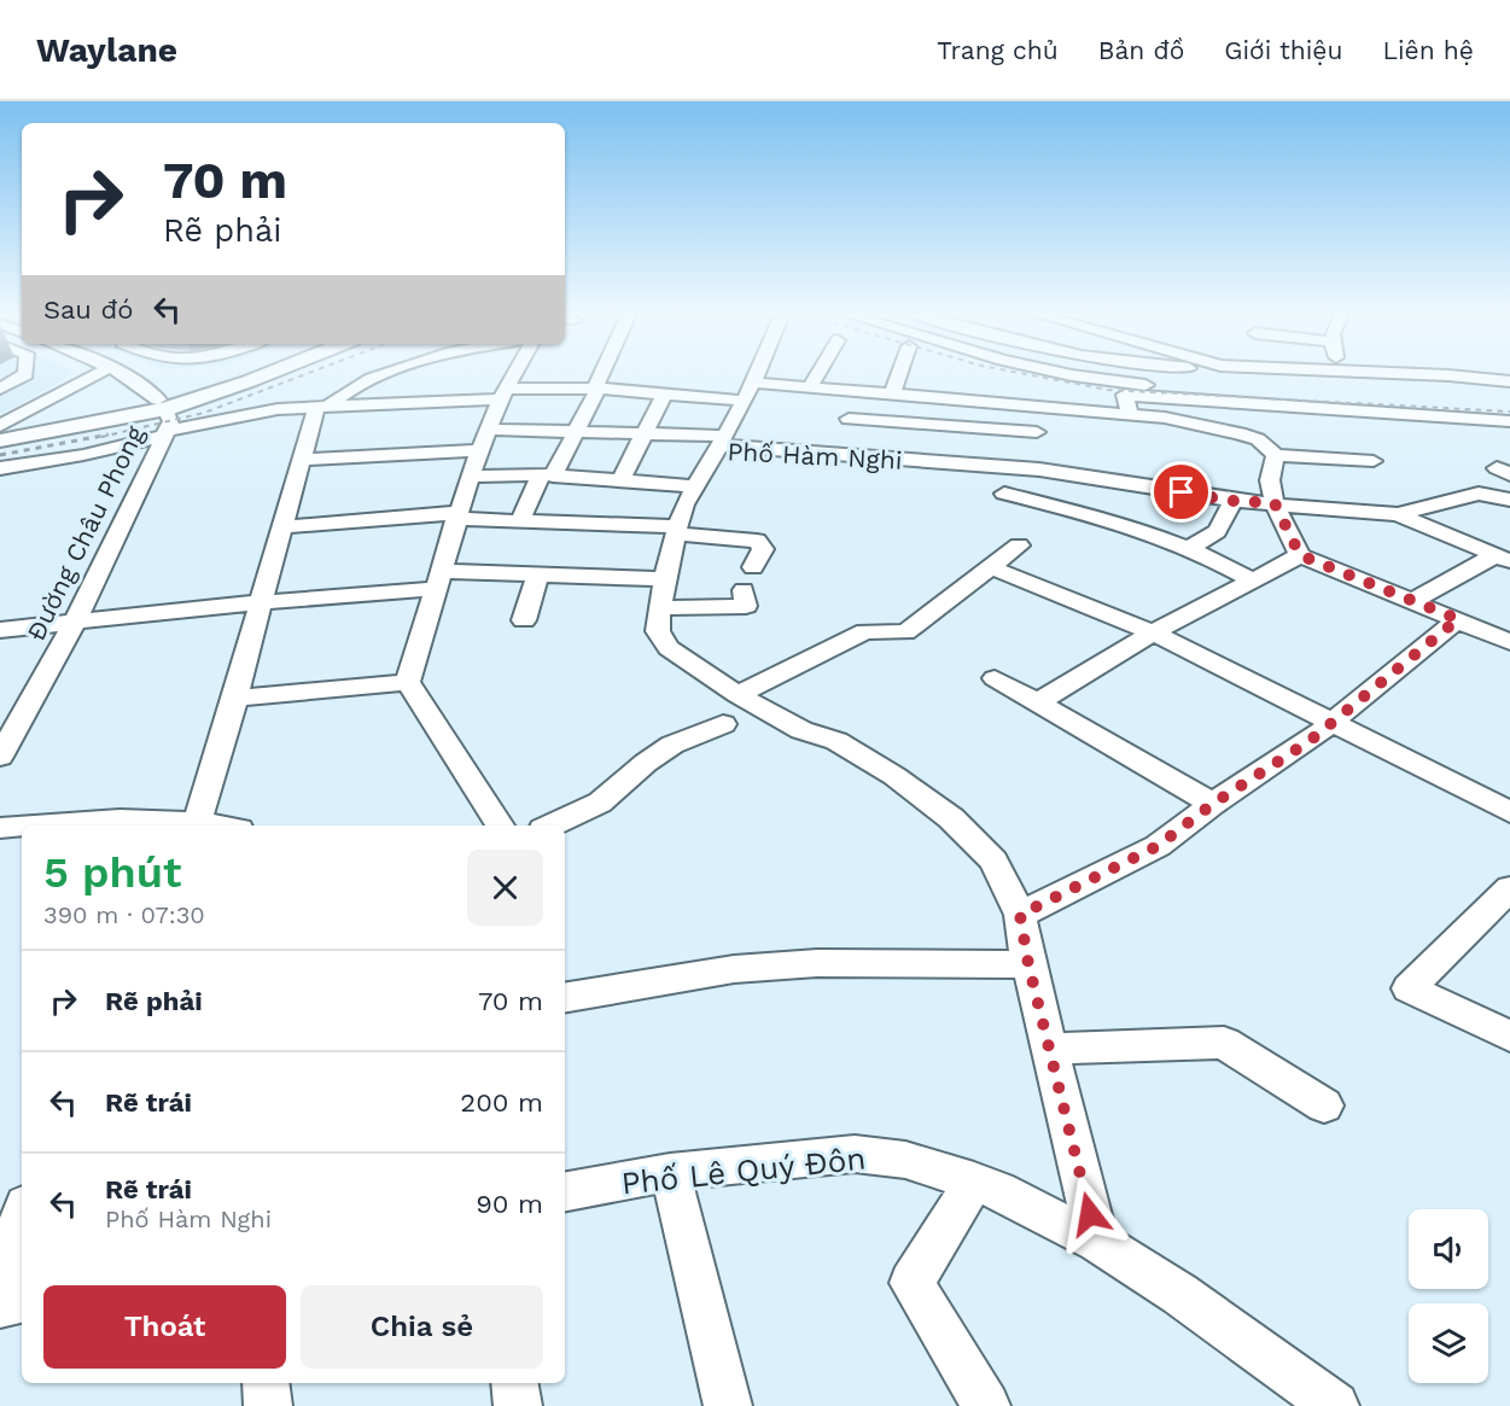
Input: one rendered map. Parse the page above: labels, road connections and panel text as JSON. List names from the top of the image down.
{
  "streets": {
    "street": ["Phố Hàm Nghi", "Đường Châu Phong", "Phố Lê Quý Đôn"]
  },
  "crossings": [
    ["Phố Hàm Nghi", "Phố Lê Quý Đôn"]
  ],
  "page": {
    "header": "Waylane",
    "nav": [
      "Trang chủ",
      "Bản đồ",
      "Giới thiệu",
      "Liên hệ"
    ],
    "turn": ["70 m", "Rẽ phải"],
    "then": "Sau đó",
    "heading": ["5 phút", "390 m · 07:30"],
    "list": [
      {
        "name": "Rẽ phải",
        "value": "70 m"
      },
      {
        "name": "Rẽ trái",
        "value": "200 m"
      },
      {
        "name": "Rẽ trái",
        "note": "Phố Hàm Nghi",
        "value": "90 m"
      }
    ],
    "buttons": ["Thoát", "Chia sẻ"]
  }
}
